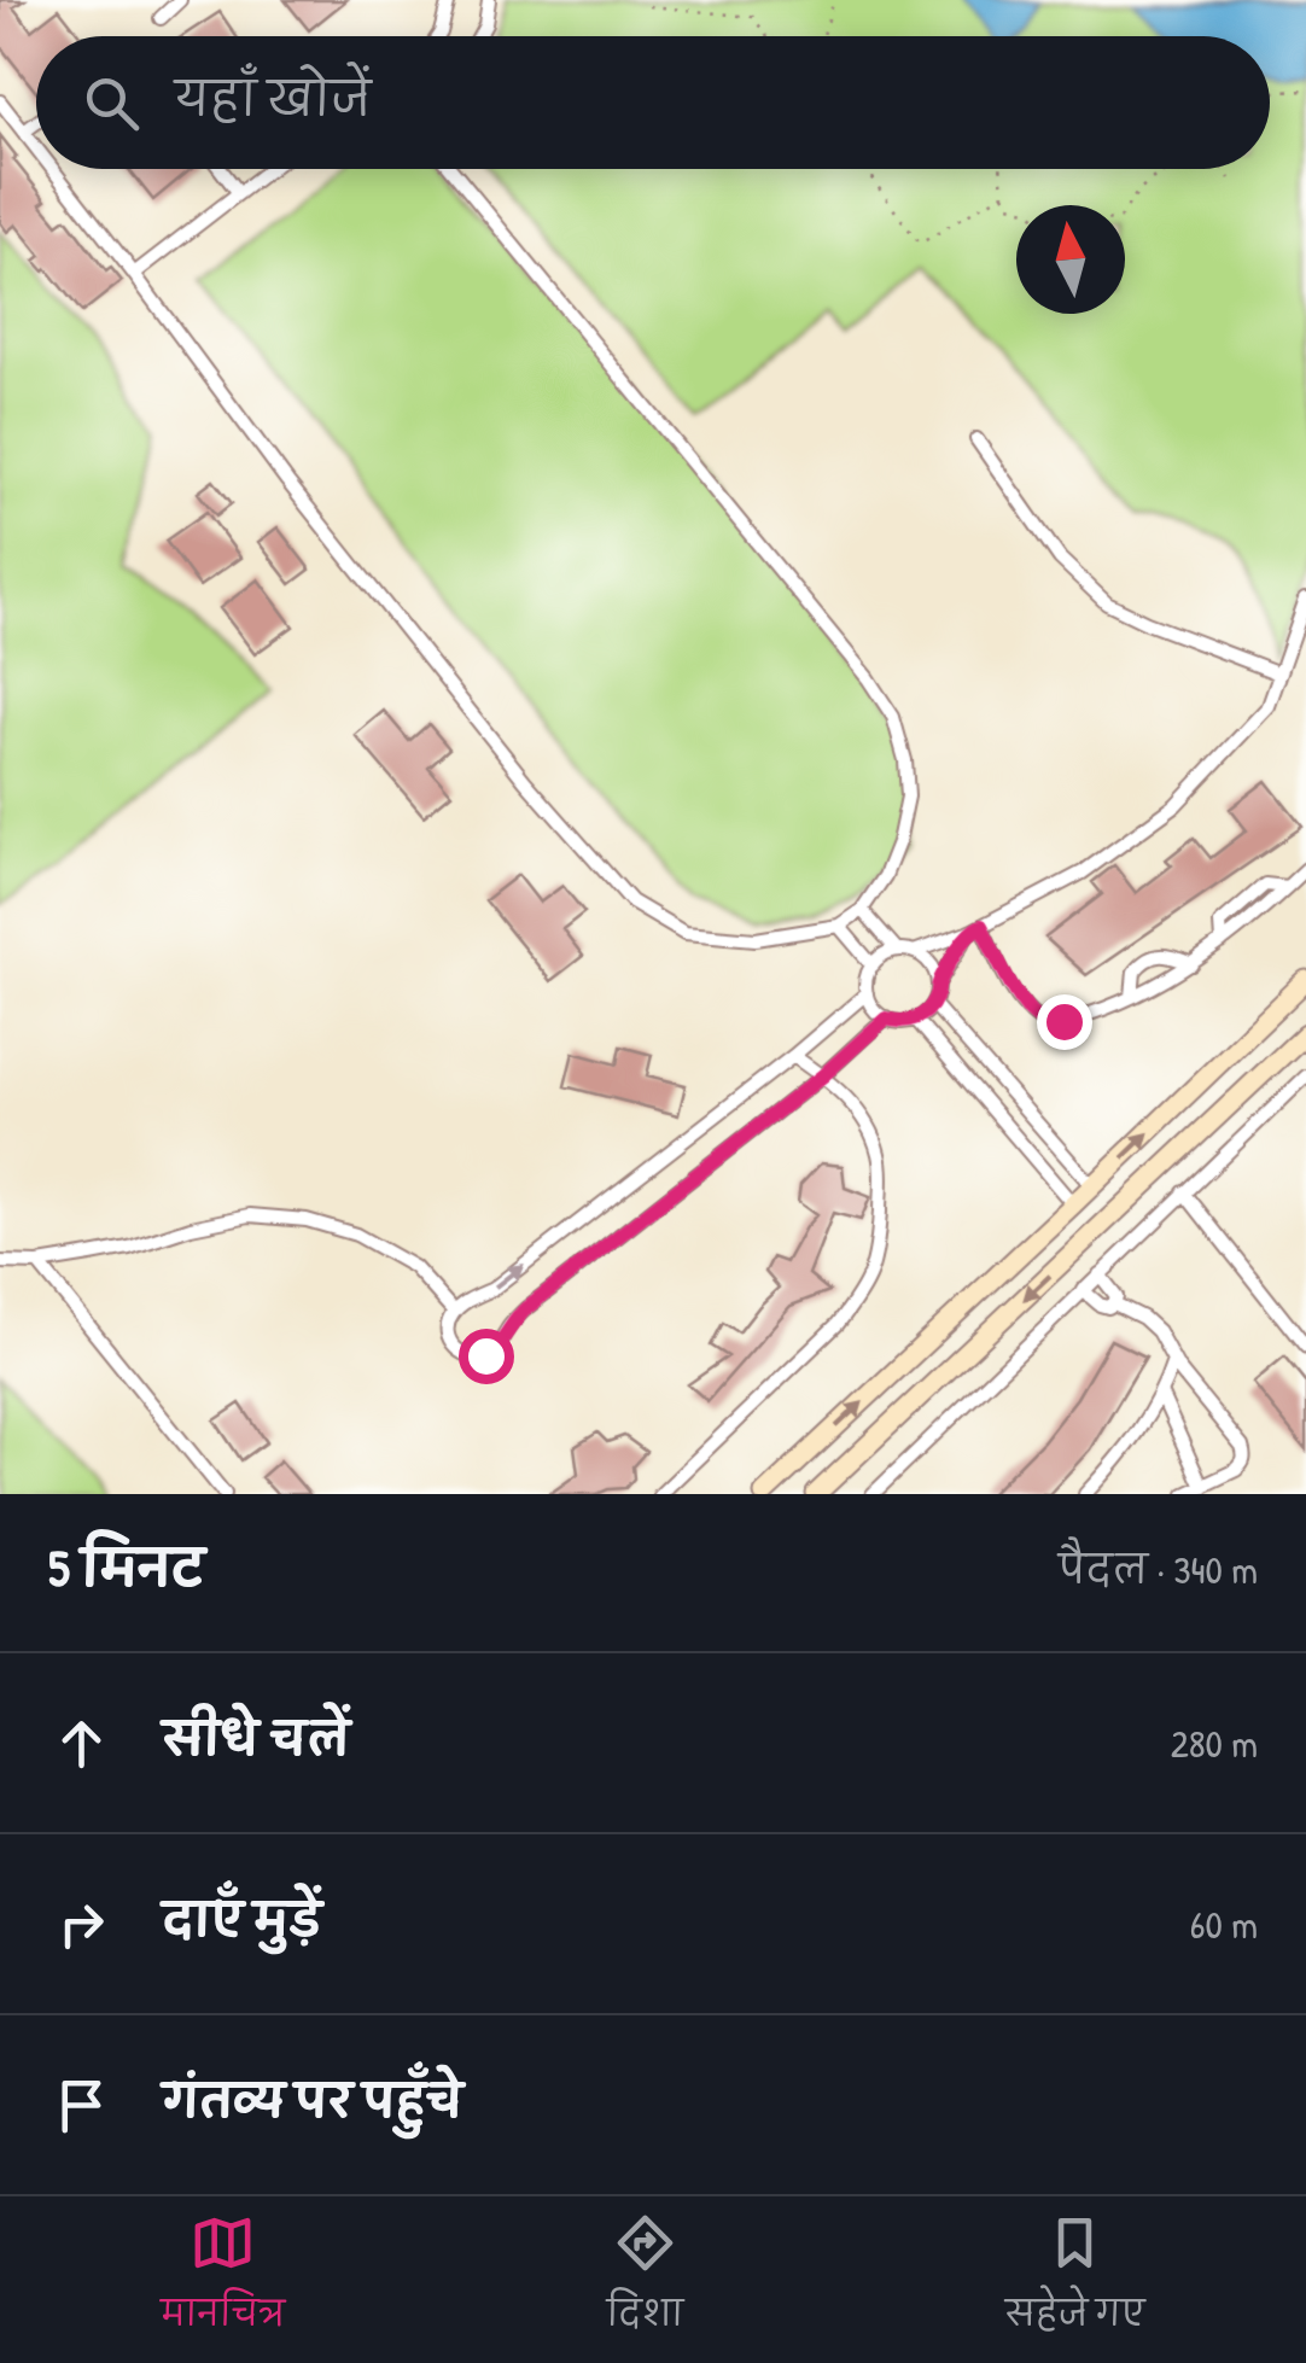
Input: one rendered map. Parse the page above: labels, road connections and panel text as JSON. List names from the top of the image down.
{
  "north": "top",
  "page": {
    "search": "यहाँ खोजें",
    "heading": ["5 मिनट", "पैदल · 340 m"],
    "list": [
      ["सीधे चलें", "280 m"],
      ["दाएँ मुड़ें", "60 m"],
      "गंतव्य पर पहुँचे"
    ],
    "nav": ["मानचित्र", "दिशा", "सहेजे गए"]
  }
}
